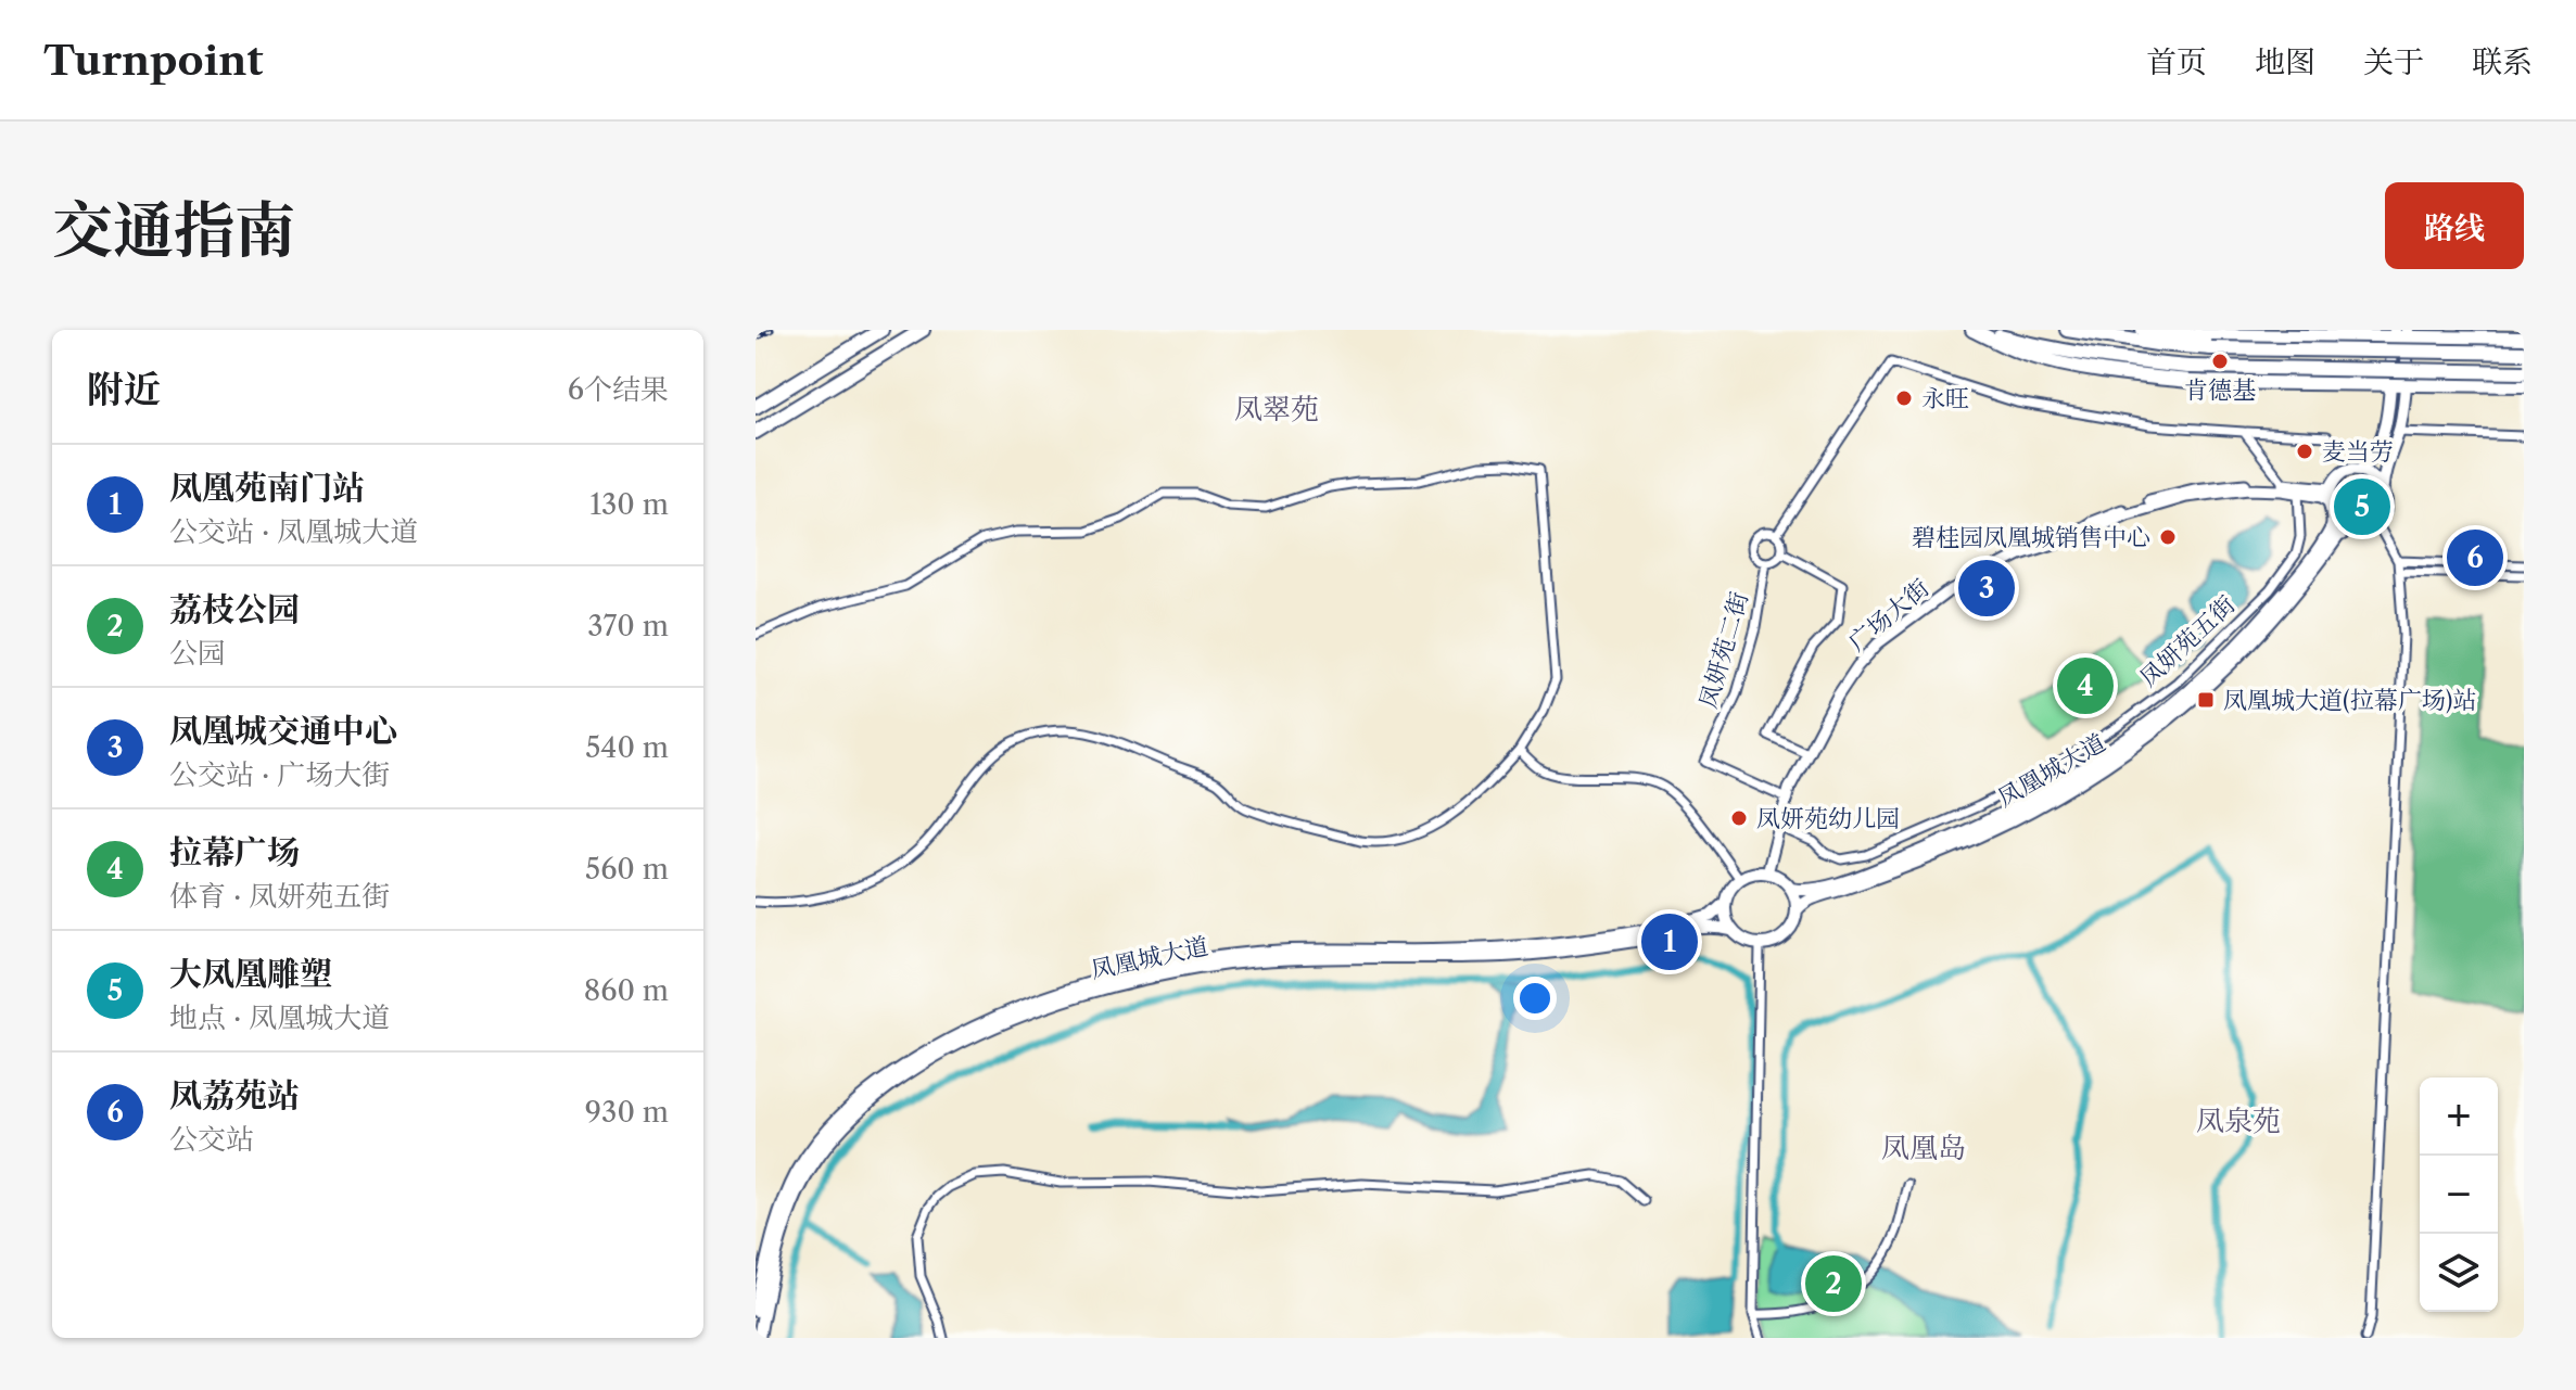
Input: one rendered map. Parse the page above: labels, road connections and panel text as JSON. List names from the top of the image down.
{
  "streets": {
    "main road": ["凤凰城大道"],
    "street": ["广场大街", "凤妍苑五街", "凤妍苑二街"]
  },
  "crossings": [
    ["广场大街", "凤妍苑五街"],
    ["广场大街", "凤妍苑二街"],
    ["广场大街", "凤凰城大道"]
  ],
  "districts": ["凤翠苑", "凤泉苑", "凤凰岛"],
  "places": {
    "other": [
      "肯德基",
      "永旺",
      "麦当劳",
      "碧桂园凤凰城销售中心",
      "凤妍苑幼儿园"
    ],
    "transit": ["凤凰城大道(拉幕广场)站"]
  },
  "page": {
    "header": "Turnpoint",
    "nav": [
      "首页",
      "地图",
      "关于",
      "联系"
    ],
    "title": "交通指南",
    "buttons": "路线",
    "heading": ["附近", "6个结果"],
    "list": [
      {
        "mark": "1",
        "name": "凤凰苑南门站",
        "note": "公交站 · 凤凰城大道",
        "value": "130 m"
      },
      {
        "mark": "2",
        "name": "荔枝公园",
        "note": "公园",
        "value": "370 m"
      },
      {
        "mark": "3",
        "name": "凤凰城交通中心",
        "note": "公交站 · 广场大街",
        "value": "540 m"
      },
      {
        "mark": "4",
        "name": "拉幕广场",
        "note": "体育 · 凤妍苑五街",
        "value": "560 m"
      },
      {
        "mark": "5",
        "name": "大凤凰雕塑",
        "note": "地点 · 凤凰城大道",
        "value": "860 m"
      },
      {
        "mark": "6",
        "name": "凤荔苑站",
        "note": "公交站",
        "value": "930 m"
      }
    ],
    "pins": [
      "5",
      "6",
      "3",
      "4",
      "1",
      "2"
    ],
    "map_buttons": ["+", "−"]
  }
}
